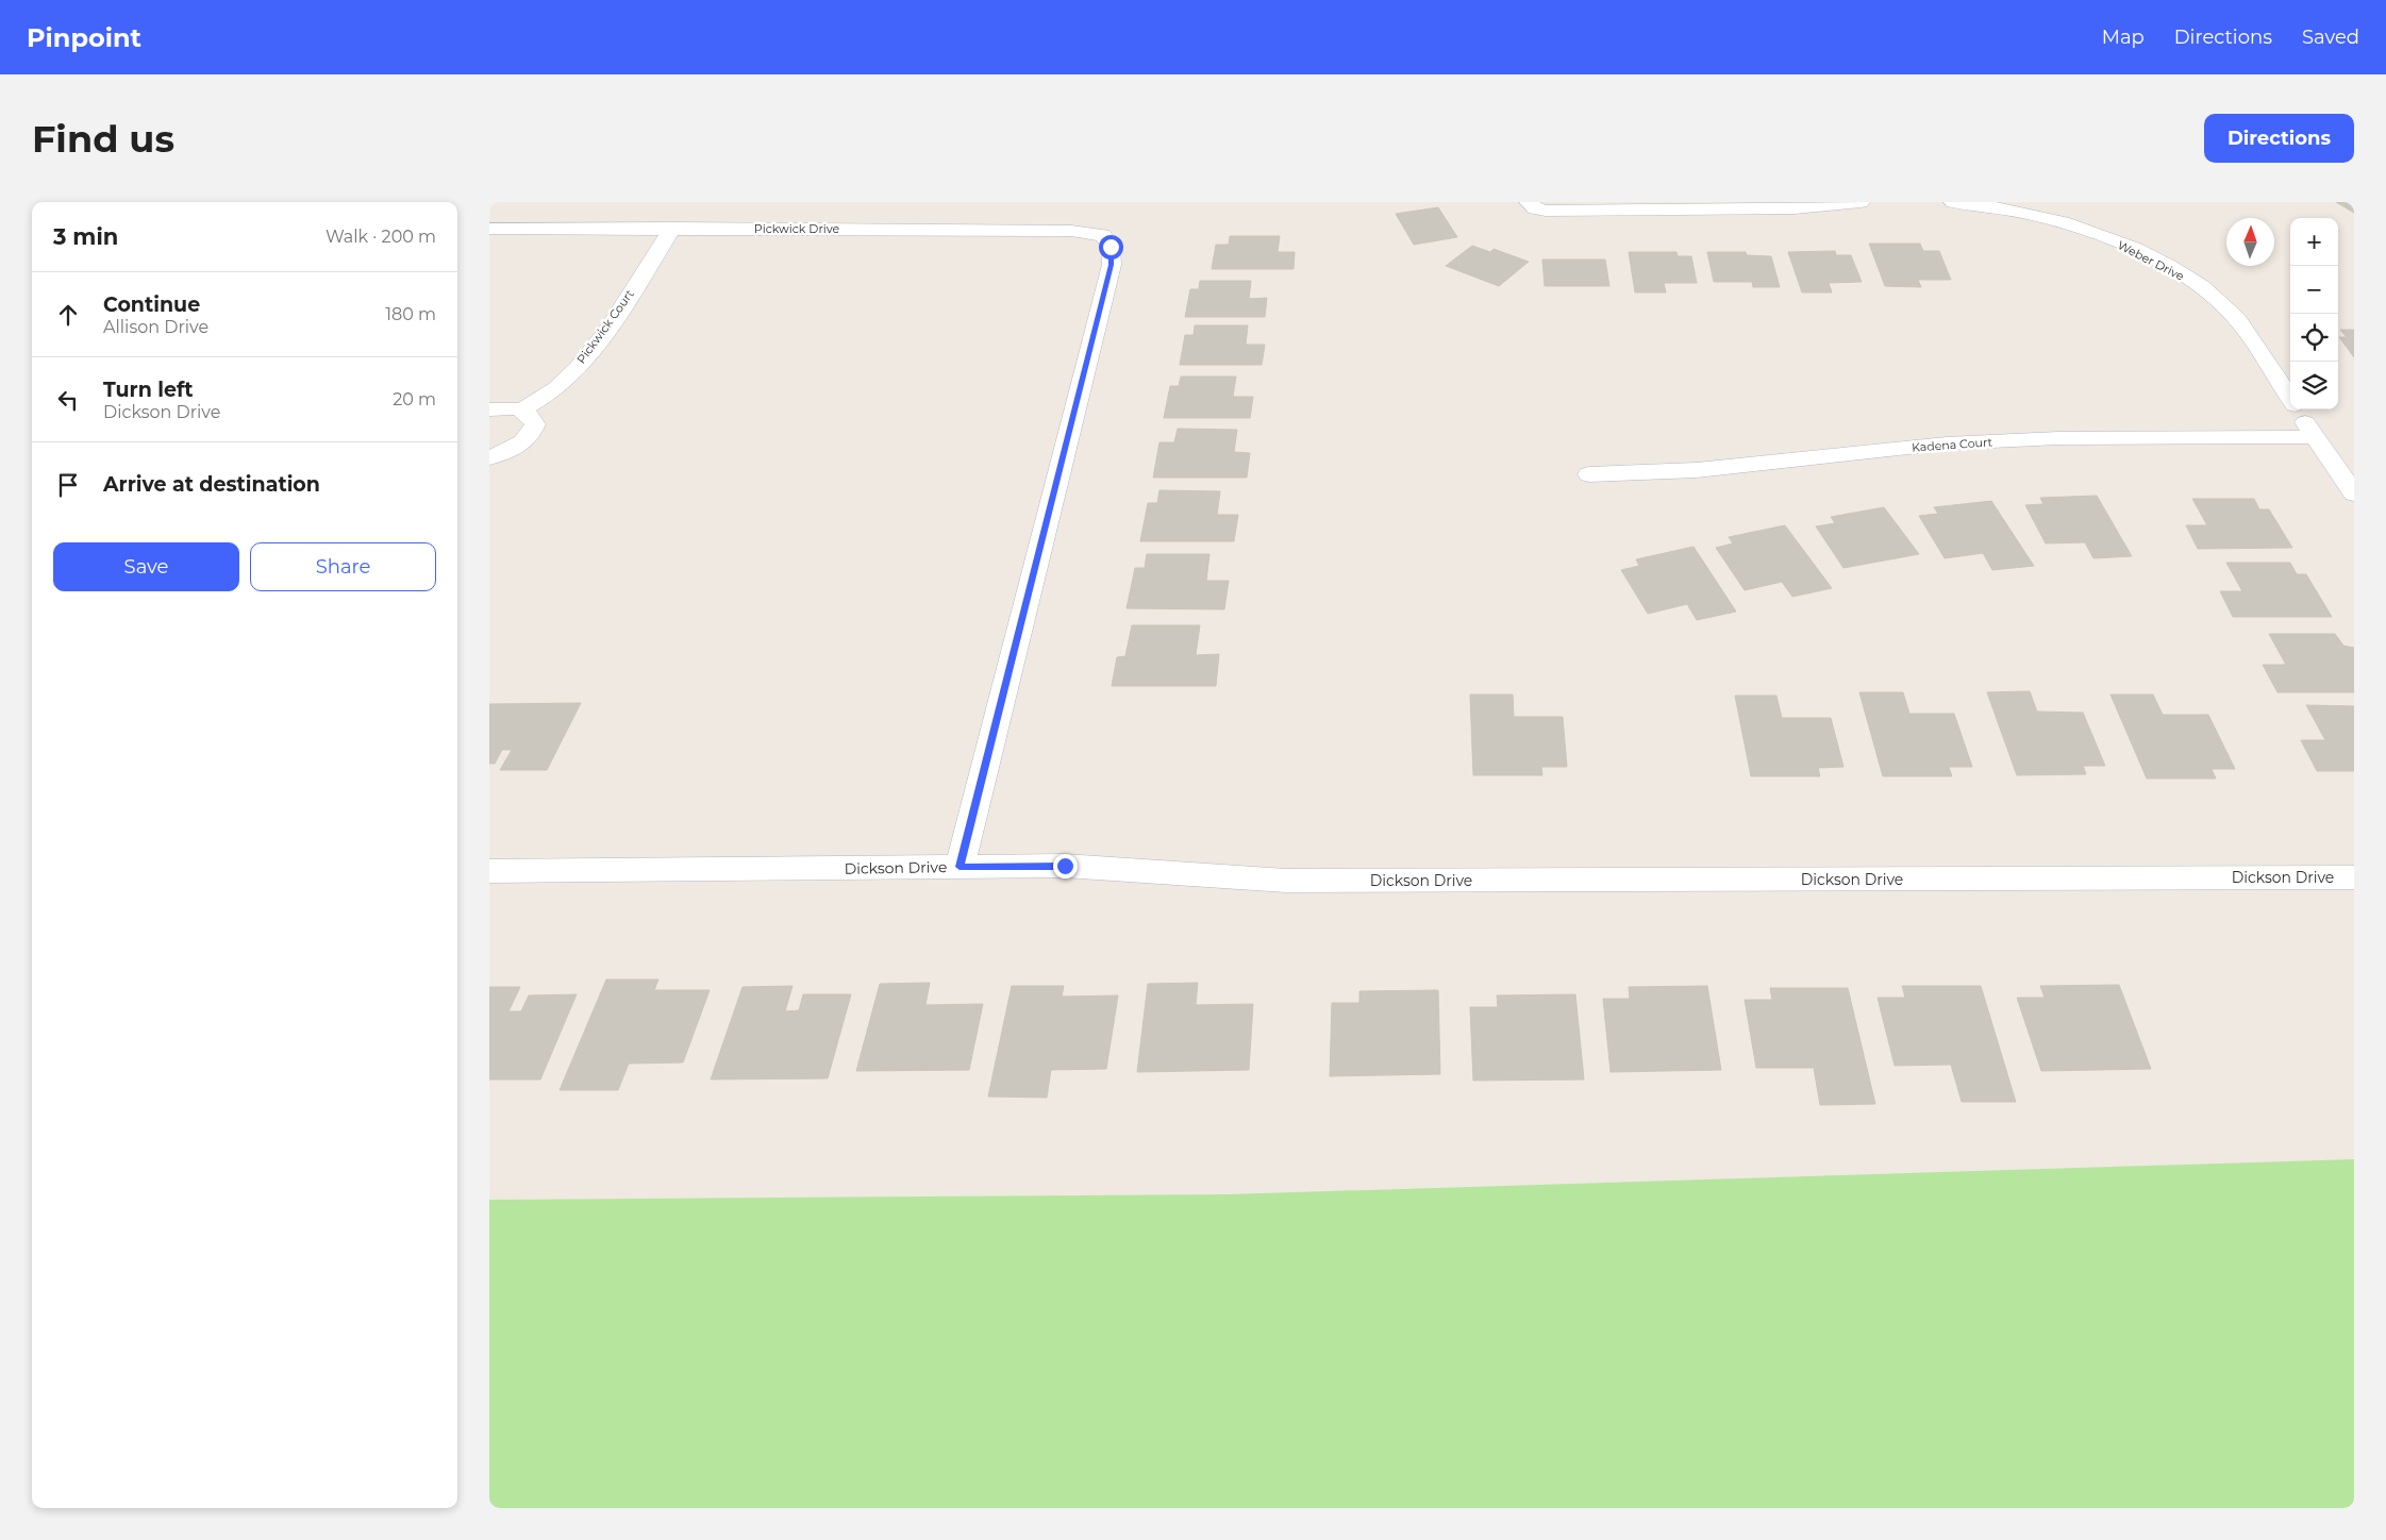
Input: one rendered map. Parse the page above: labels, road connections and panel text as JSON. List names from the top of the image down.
{
  "streets": {
    "street": [
      "Pickwick Drive",
      "Weber Drive",
      "Pickwick Court",
      "Kadena Court",
      "Dickson Drive"
    ]
  },
  "crossings": [
    ["Pickwick Drive", "Pickwick Court"],
    ["Pickwick Drive", "Dickson Drive"],
    ["Weber Drive", "Kadena Court"]
  ],
  "north": "top",
  "page": {
    "header": "Pinpoint",
    "nav": ["Map", "Directions", "Saved"],
    "buttons": [
      "Directions",
      ["Save", "Share"]
    ],
    "title": "Find us",
    "heading": ["3 min", "Walk · 200 m"],
    "map_buttons": ["+", "−"],
    "list": [
      ["Continue", "Allison Drive", "180 m"],
      ["Turn left", "Dickson Drive", "20 m"],
      "Arrive at destination"
    ]
  }
}
